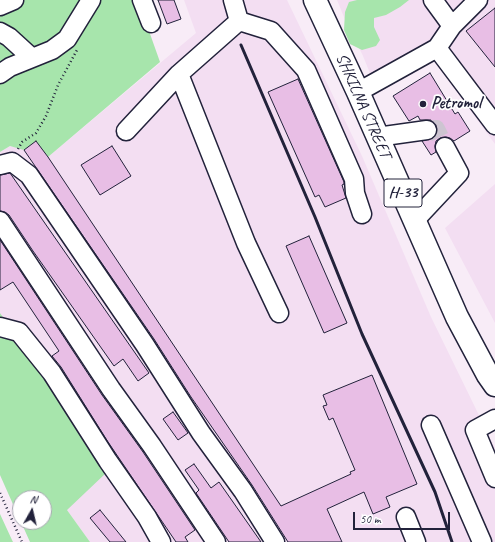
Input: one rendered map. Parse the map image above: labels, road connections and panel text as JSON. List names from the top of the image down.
{
  "streets": {
    "main road": ["SHKILNA STREET", "Н-33"]
  },
  "places": ["Petromol"],
  "scale_bar": "50 m",
  "north": "top"
}
